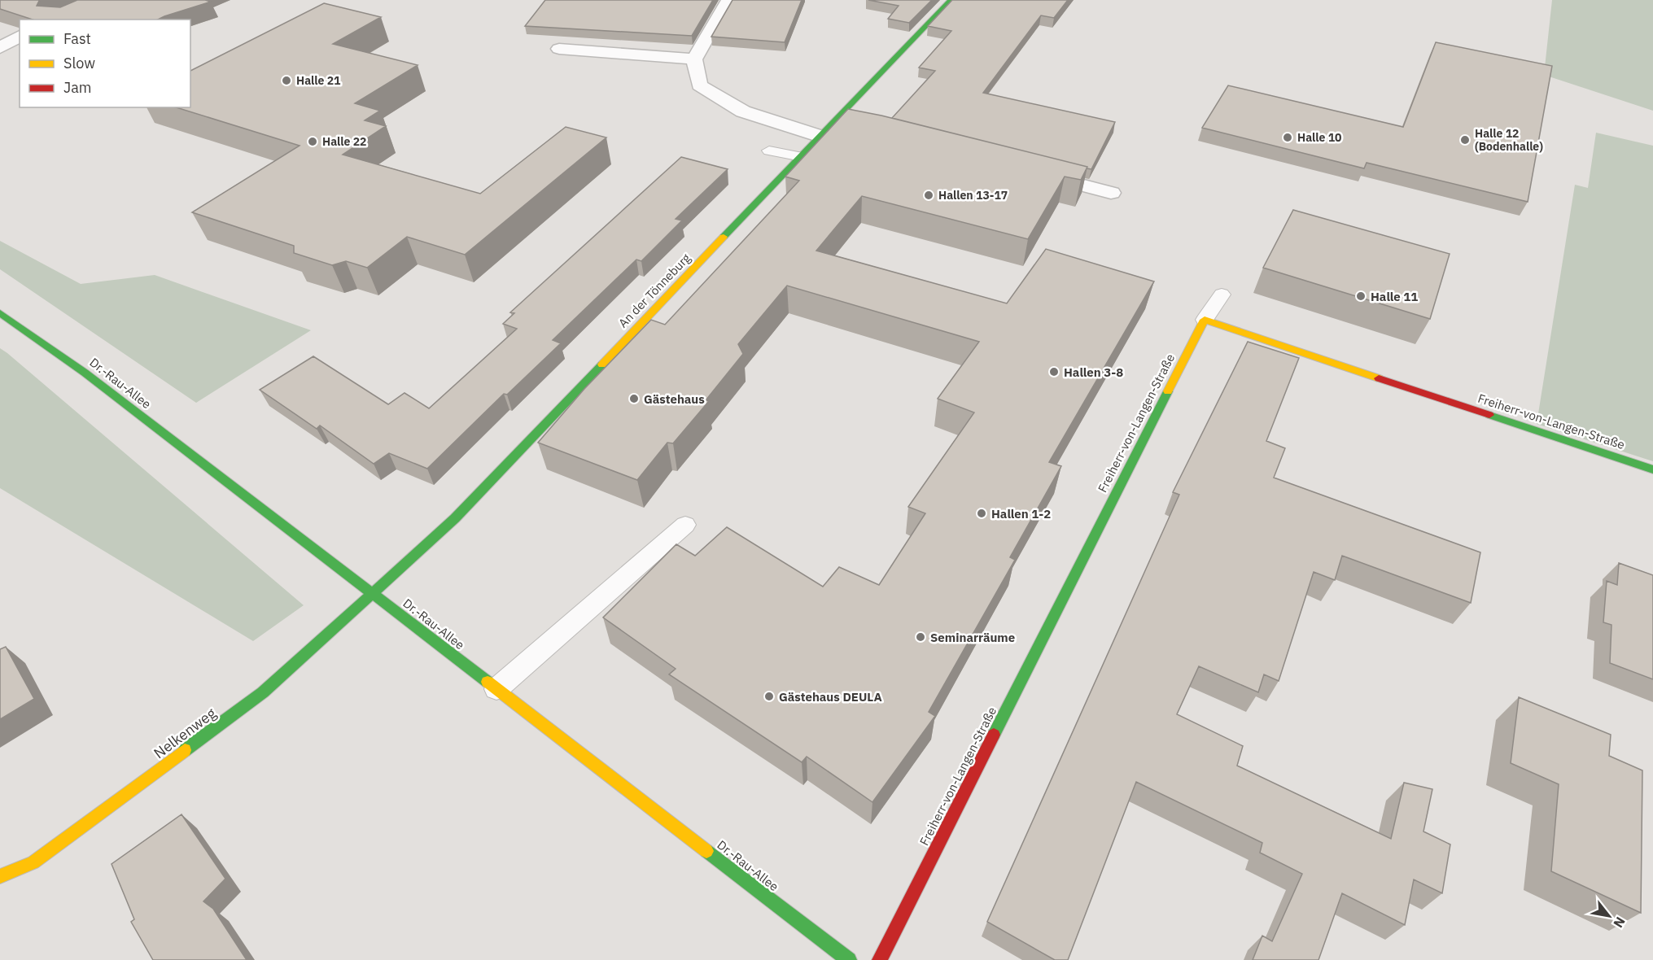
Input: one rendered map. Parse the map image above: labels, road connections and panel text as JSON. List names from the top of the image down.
{
  "streets": {
    "street": [
      "An der Tönneburg",
      "Dr.-Rau-Allee",
      "Freiherr-von-Langen-Straße",
      "Nelkenweg"
    ]
  },
  "crossings": [
    ["An der Tönneburg", "Dr.-Rau-Allee"],
    ["An der Tönneburg", "Nelkenweg"],
    ["Dr.-Rau-Allee", "Nelkenweg"]
  ],
  "places": [
    "Halle 21",
    "Halle 10",
    "Halle 12 (Bodenhalle)",
    "Halle 22",
    "Hallen 13-17",
    "Halle 11",
    "Hallen 3-8",
    "Gästehaus",
    "Hallen 1-2",
    "Seminarräume",
    "Gästehaus DEULA"
  ],
  "legend": ["Fast", "Slow", "Jam"],
  "north": "bottom right"
}
